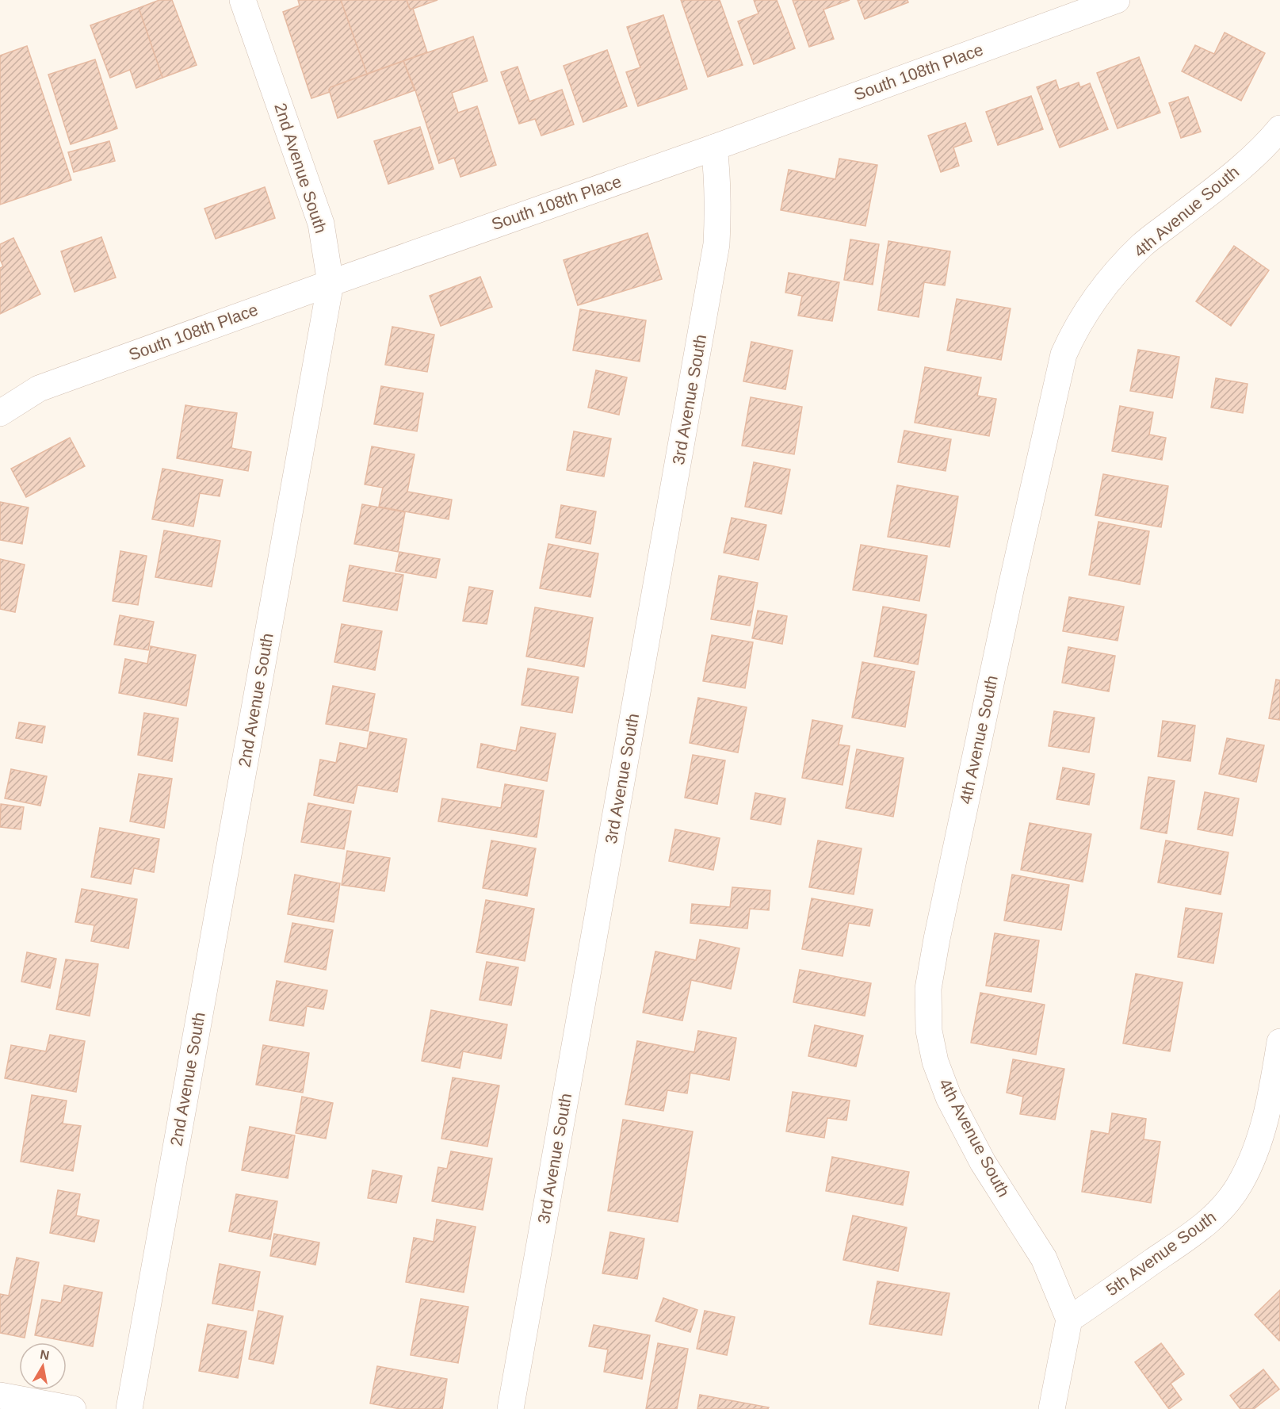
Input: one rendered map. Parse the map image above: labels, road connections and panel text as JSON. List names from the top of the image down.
{
  "streets": {
    "street": [
      "South 108th Place",
      "2nd Avenue South",
      "4th Avenue South",
      "3rd Avenue South",
      "5th Avenue South"
    ]
  },
  "crossings": [
    ["South 108th Place", "2nd Avenue South"],
    ["South 108th Place", "3rd Avenue South"],
    ["4th Avenue South", "5th Avenue South"]
  ],
  "north": "top"
}
